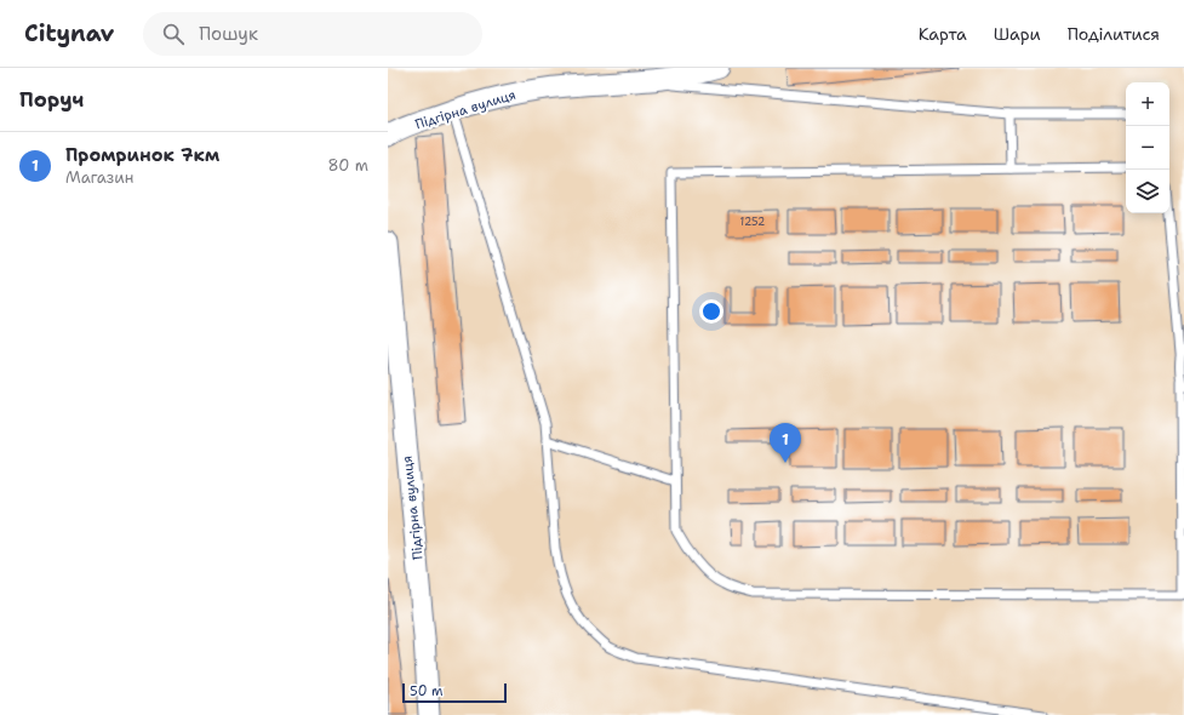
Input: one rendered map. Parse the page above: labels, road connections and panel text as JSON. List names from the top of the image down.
{
  "streets": {
    "street": ["Підгірна вулиця"]
  },
  "house_numbers": ["1252"],
  "scale_bar": "50 m",
  "page": {
    "header": "Citynav",
    "search": "Пошук",
    "nav": ["Карта", "Шари", "Поділитися"],
    "heading": "Поруч",
    "map_buttons": ["+", "−"],
    "list": [
      {
        "mark": "1",
        "name": "Промринок 7км",
        "note": "Магазин",
        "value": "80 m"
      }
    ],
    "pins": "1",
    "scale": "50 m"
  }
}
